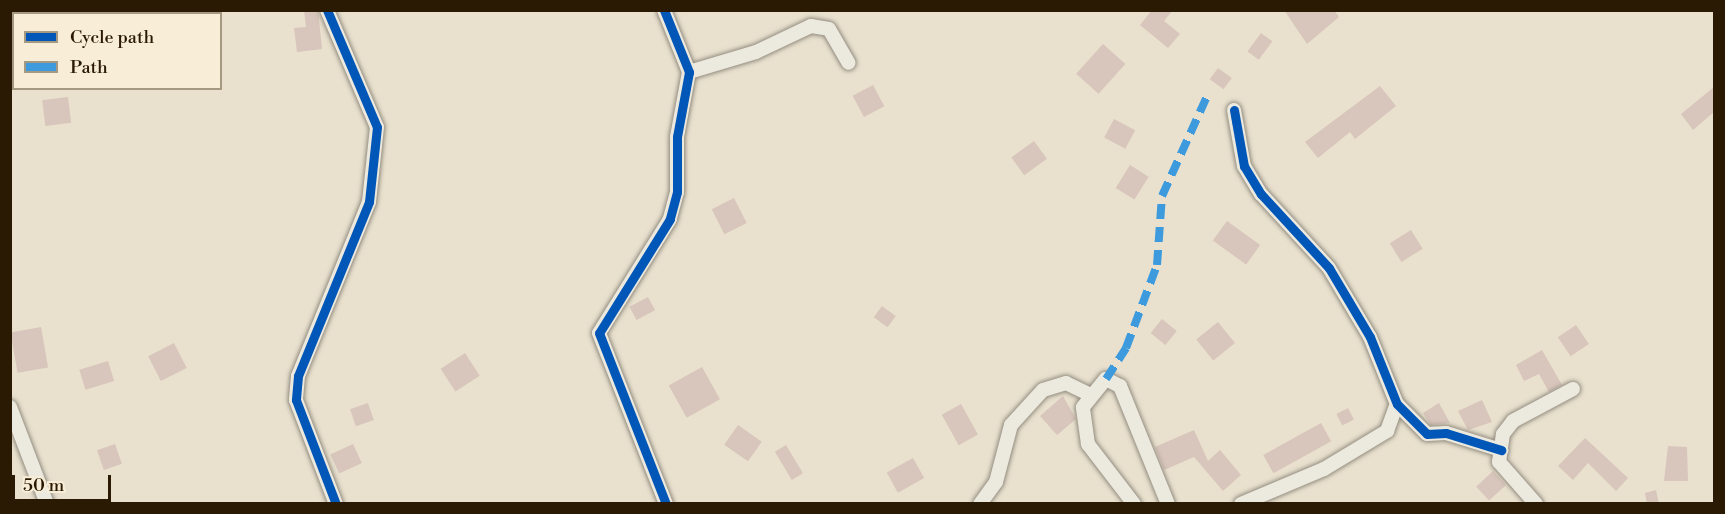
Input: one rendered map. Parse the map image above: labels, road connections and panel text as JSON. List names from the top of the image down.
{
  "legend": ["Cycle path", "Path"],
  "scale_bar": "50 m"
}
